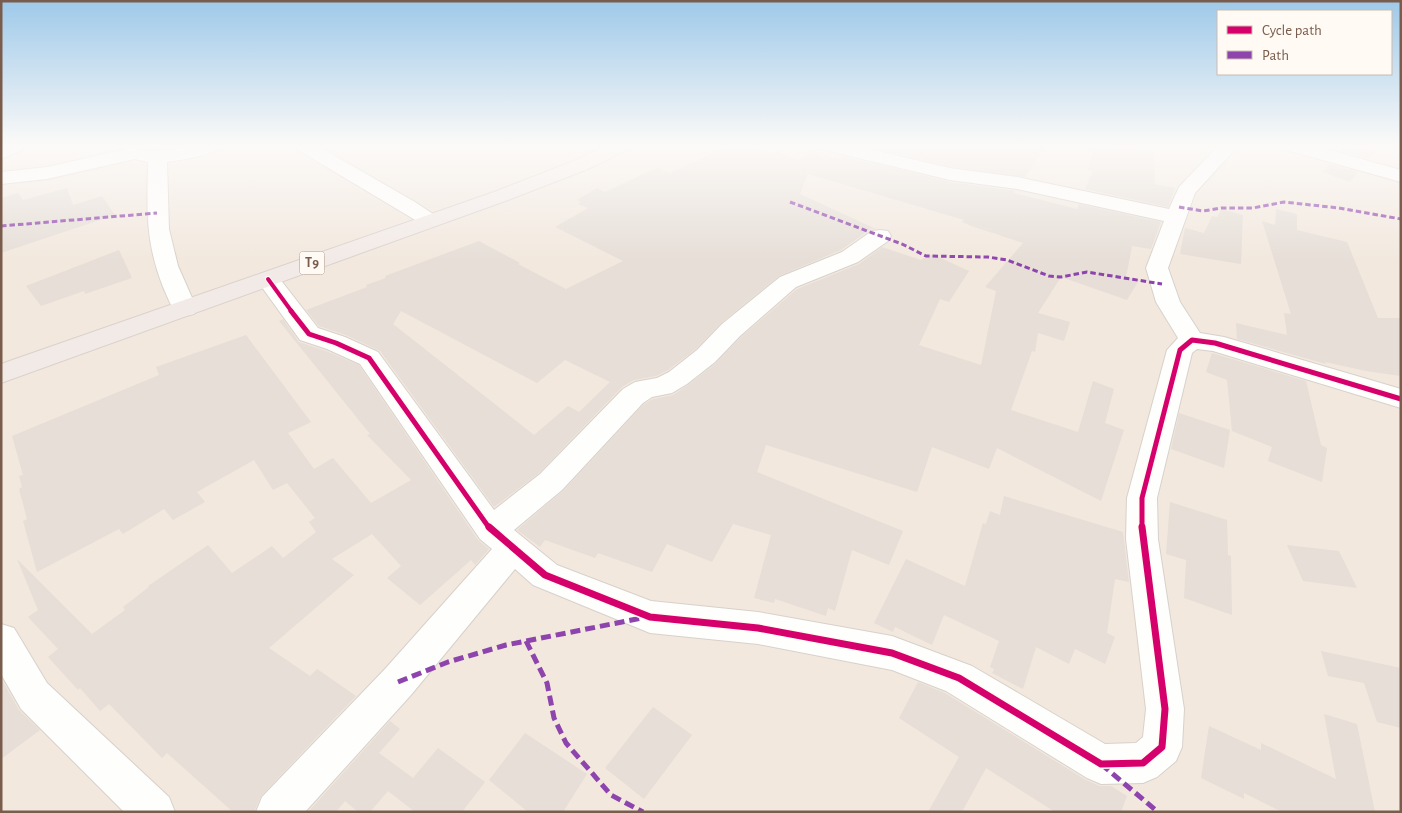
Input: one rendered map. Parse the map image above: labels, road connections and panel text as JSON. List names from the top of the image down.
{
  "streets": {
    "highway": ["T9"]
  },
  "legend": ["Cycle path", "Path"]
}
